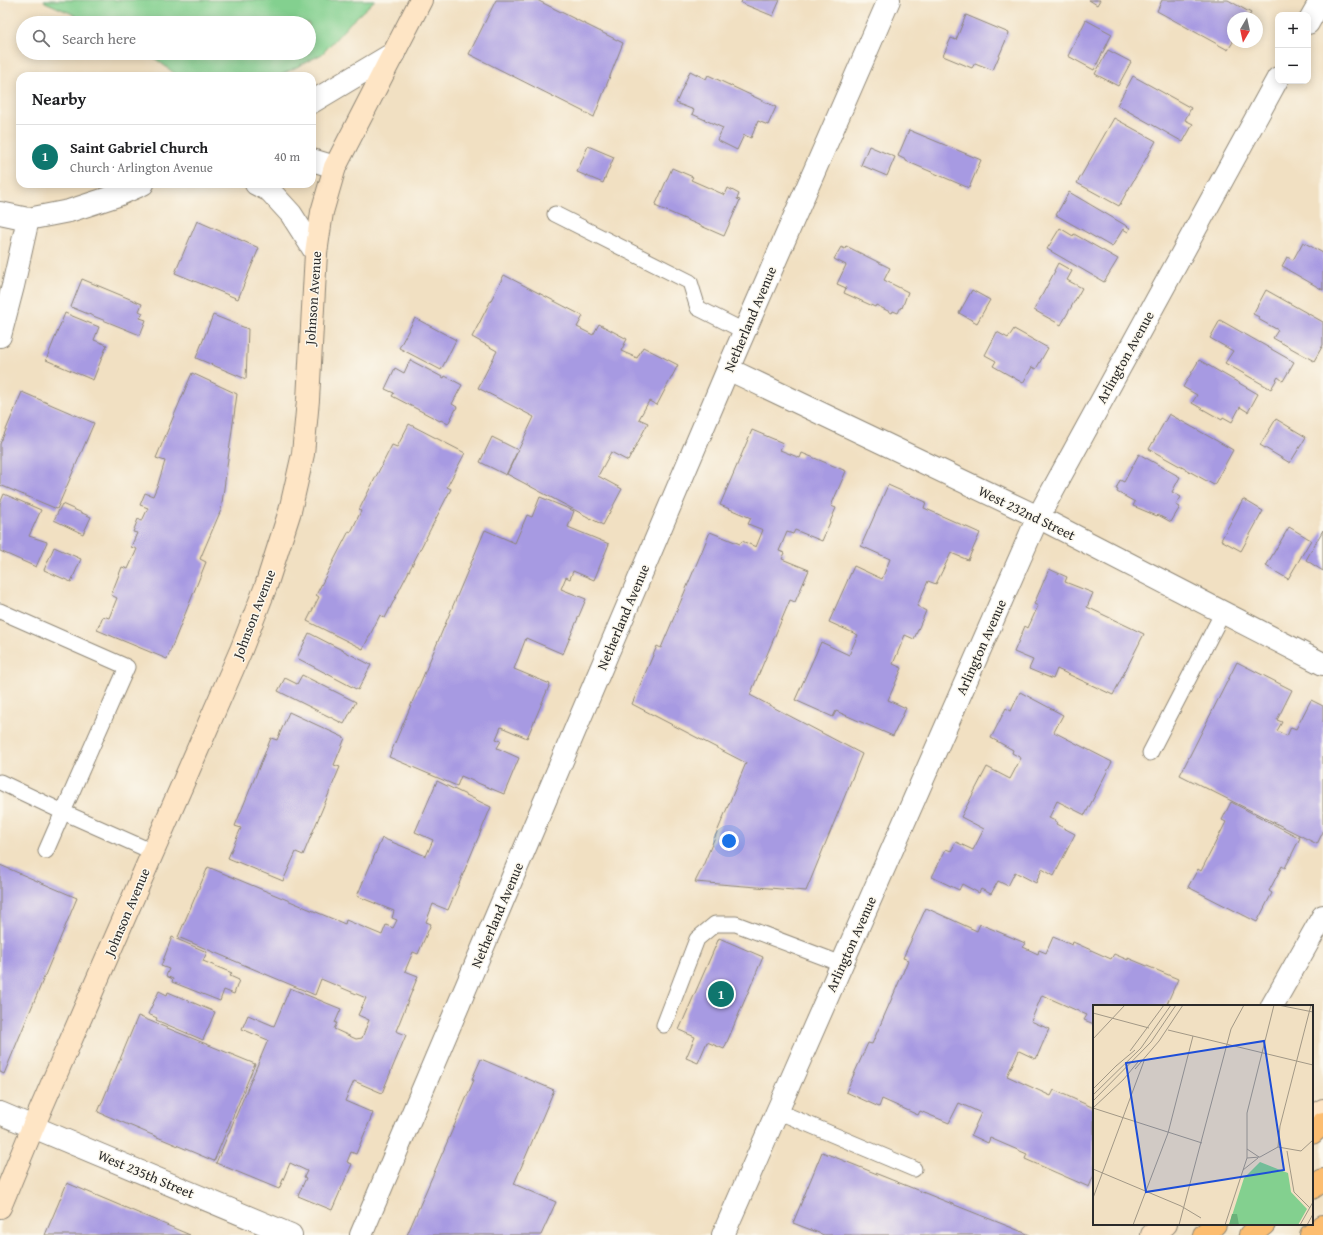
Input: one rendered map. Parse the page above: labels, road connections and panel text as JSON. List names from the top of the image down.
{
  "streets": {
    "street": [
      "Johnson Avenue",
      "Netherland Avenue",
      "Arlington Avenue",
      "West 232nd Street",
      "West 235th Street"
    ]
  },
  "crossings": [
    ["Johnson Avenue", "West 235th Street"],
    ["Netherland Avenue", "West 232nd Street"],
    ["Arlington Avenue", "West 232nd Street"]
  ],
  "north": "bottom",
  "page": {
    "map_buttons": ["+", "−"],
    "search": "Search here",
    "heading": "Nearby",
    "list": [
      {
        "mark": "1",
        "name": "Saint Gabriel Church",
        "note": "Church · Arlington Avenue",
        "value": "40 m"
      }
    ],
    "pins": "1"
  }
}
